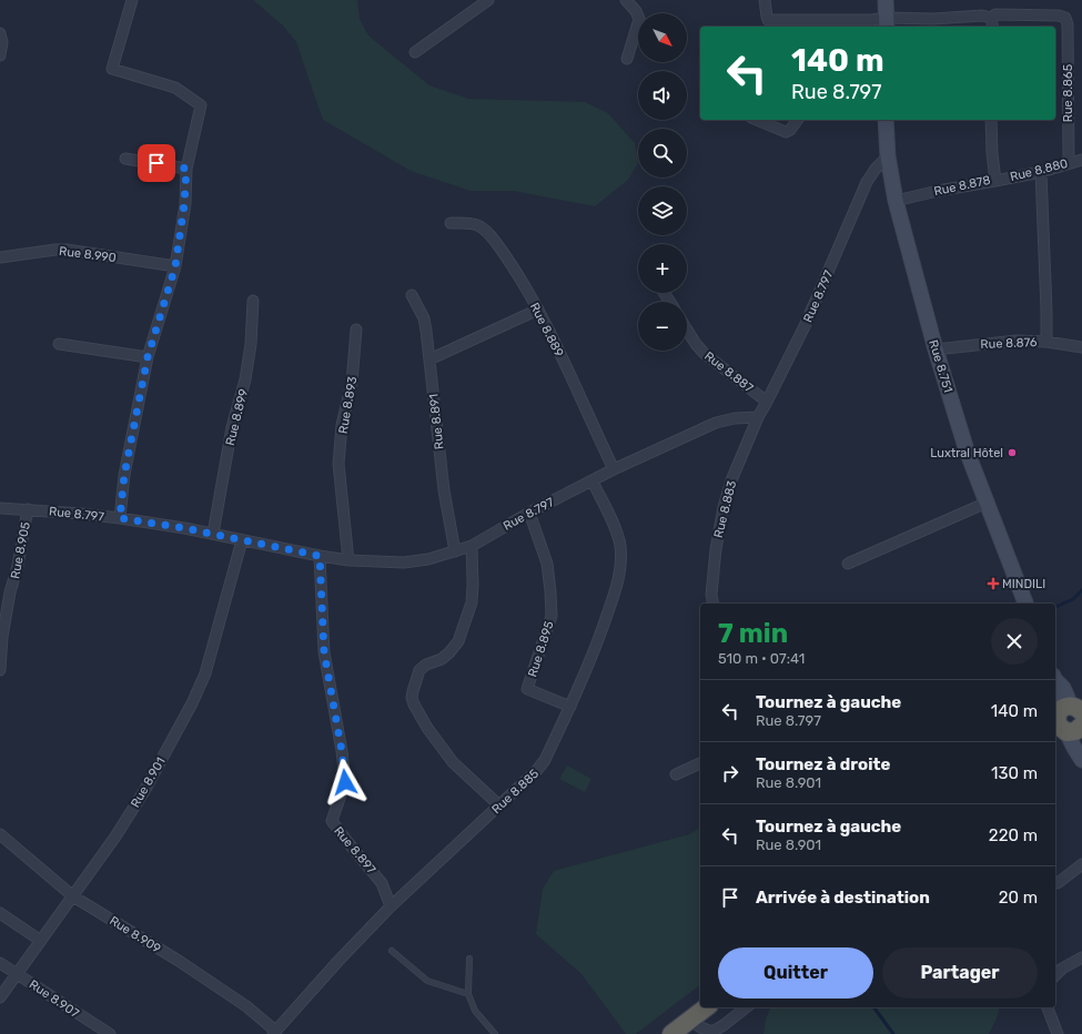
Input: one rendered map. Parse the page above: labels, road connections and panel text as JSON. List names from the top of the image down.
{
  "streets": {
    "main road": ["Rue 8.751"],
    "street": [
      "Rue 8.865",
      "Rue 8.880",
      "Rue 8.878",
      "Rue 8.990",
      "Rue 8.797",
      "Rue 8.889",
      "Rue 8.876",
      "Rue 8.887",
      "Rue 8.893",
      "Rue 8.899",
      "Rue 8.891",
      "Rue 8.883",
      "Rue 8.905",
      "Rue 8.895",
      "Rue 8.901",
      "Rue 8.885",
      "Rue 8.897",
      "Rue 8.909",
      "Rue 8.907"
    ]
  },
  "crossings": [
    ["Rue 8.865", "Rue 8.880"],
    ["Rue 8.880", "Rue 8.878"],
    ["Rue 8.878", "Rue 8.751"],
    ["Rue 8.797", "Rue 8.889"],
    ["Rue 8.797", "Rue 8.751"],
    ["Rue 8.797", "Rue 8.887"],
    ["Rue 8.797", "Rue 8.893"],
    ["Rue 8.797", "Rue 8.899"],
    ["Rue 8.797", "Rue 8.891"],
    ["Rue 8.797", "Rue 8.883"],
    ["Rue 8.797", "Rue 8.905"],
    ["Rue 8.797", "Rue 8.895"],
    ["Rue 8.797", "Rue 8.901"],
    ["Rue 8.797", "Rue 8.885"],
    ["Rue 8.797", "Rue 8.897"],
    ["Rue 8.876", "Rue 8.751"],
    ["Rue 8.895", "Rue 8.885"],
    ["Rue 8.901", "Rue 8.909"],
    ["Rue 8.901", "Rue 8.907"],
    ["Rue 8.885", "Rue 8.897"],
    ["Rue 8.885", "Rue 8.909"]
  ],
  "places": {
    "other": ["Luxtral Hôtel"],
    "health": ["MINDILI"]
  },
  "north": "bottom right",
  "page": {
    "map_buttons": ["+", "−"],
    "turn": ["140 m", "Rue 8.797"],
    "heading": ["7 min", "510 m · 07:41"],
    "list": [
      {
        "name": "Tournez à gauche",
        "note": "Rue 8.797",
        "value": "140 m"
      },
      {
        "name": "Tournez à droite",
        "note": "Rue 8.901",
        "value": "130 m"
      },
      {
        "name": "Tournez à gauche",
        "note": "Rue 8.901",
        "value": "220 m"
      },
      {
        "name": "Arrivée à destination",
        "value": "20 m"
      }
    ],
    "buttons": ["Quitter", "Partager"]
  }
}
